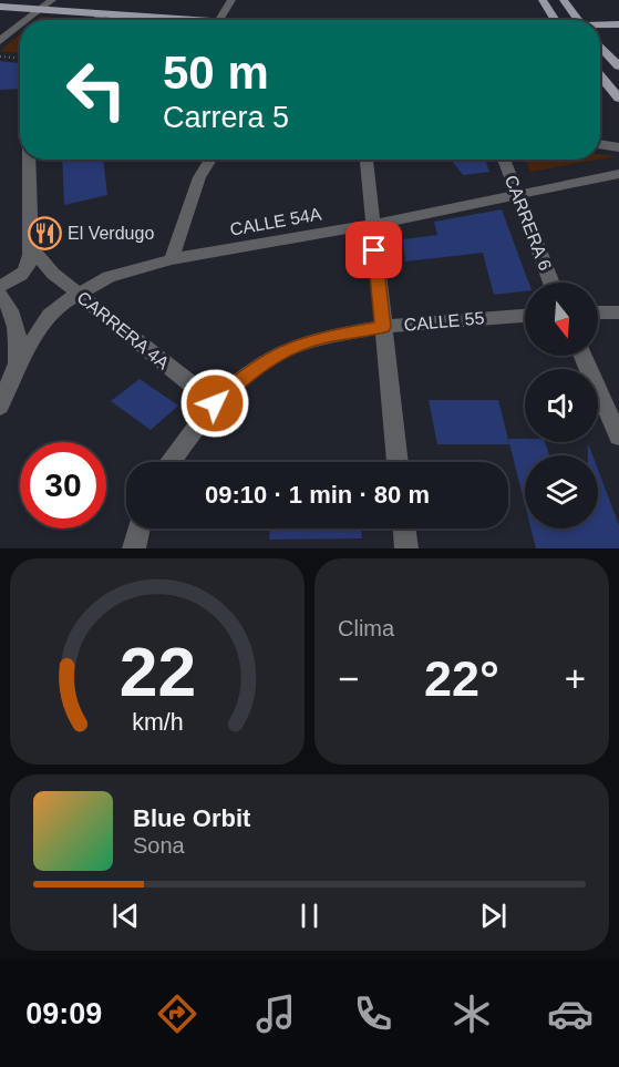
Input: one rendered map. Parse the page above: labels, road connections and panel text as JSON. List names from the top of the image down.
{
  "streets": {
    "street": [
      "CALLE 54A",
      "CARRERA 6",
      "CALLE 55",
      "CARRERA 4A"
    ]
  },
  "crossings": [
    ["CALLE 54A", "CARRERA 6"],
    ["CALLE 54A", "CARRERA 4A"],
    ["CALLE 55", "CARRERA 4A"]
  ],
  "places": {
    "restaurant": ["El Verdugo"]
  },
  "north": "bottom",
  "page": {
    "turn": ["50 m", "Carrera 5"],
    "limit": "30",
    "trip": "09:10 · 1 min · 80 m",
    "tile": "Clima",
    "heat": ["−", "22°", "+"],
    "song": ["Blue Orbit", "Sona"],
    "tabs": "09:09",
    "gauge": ["22", "km/h"]
  }
}
